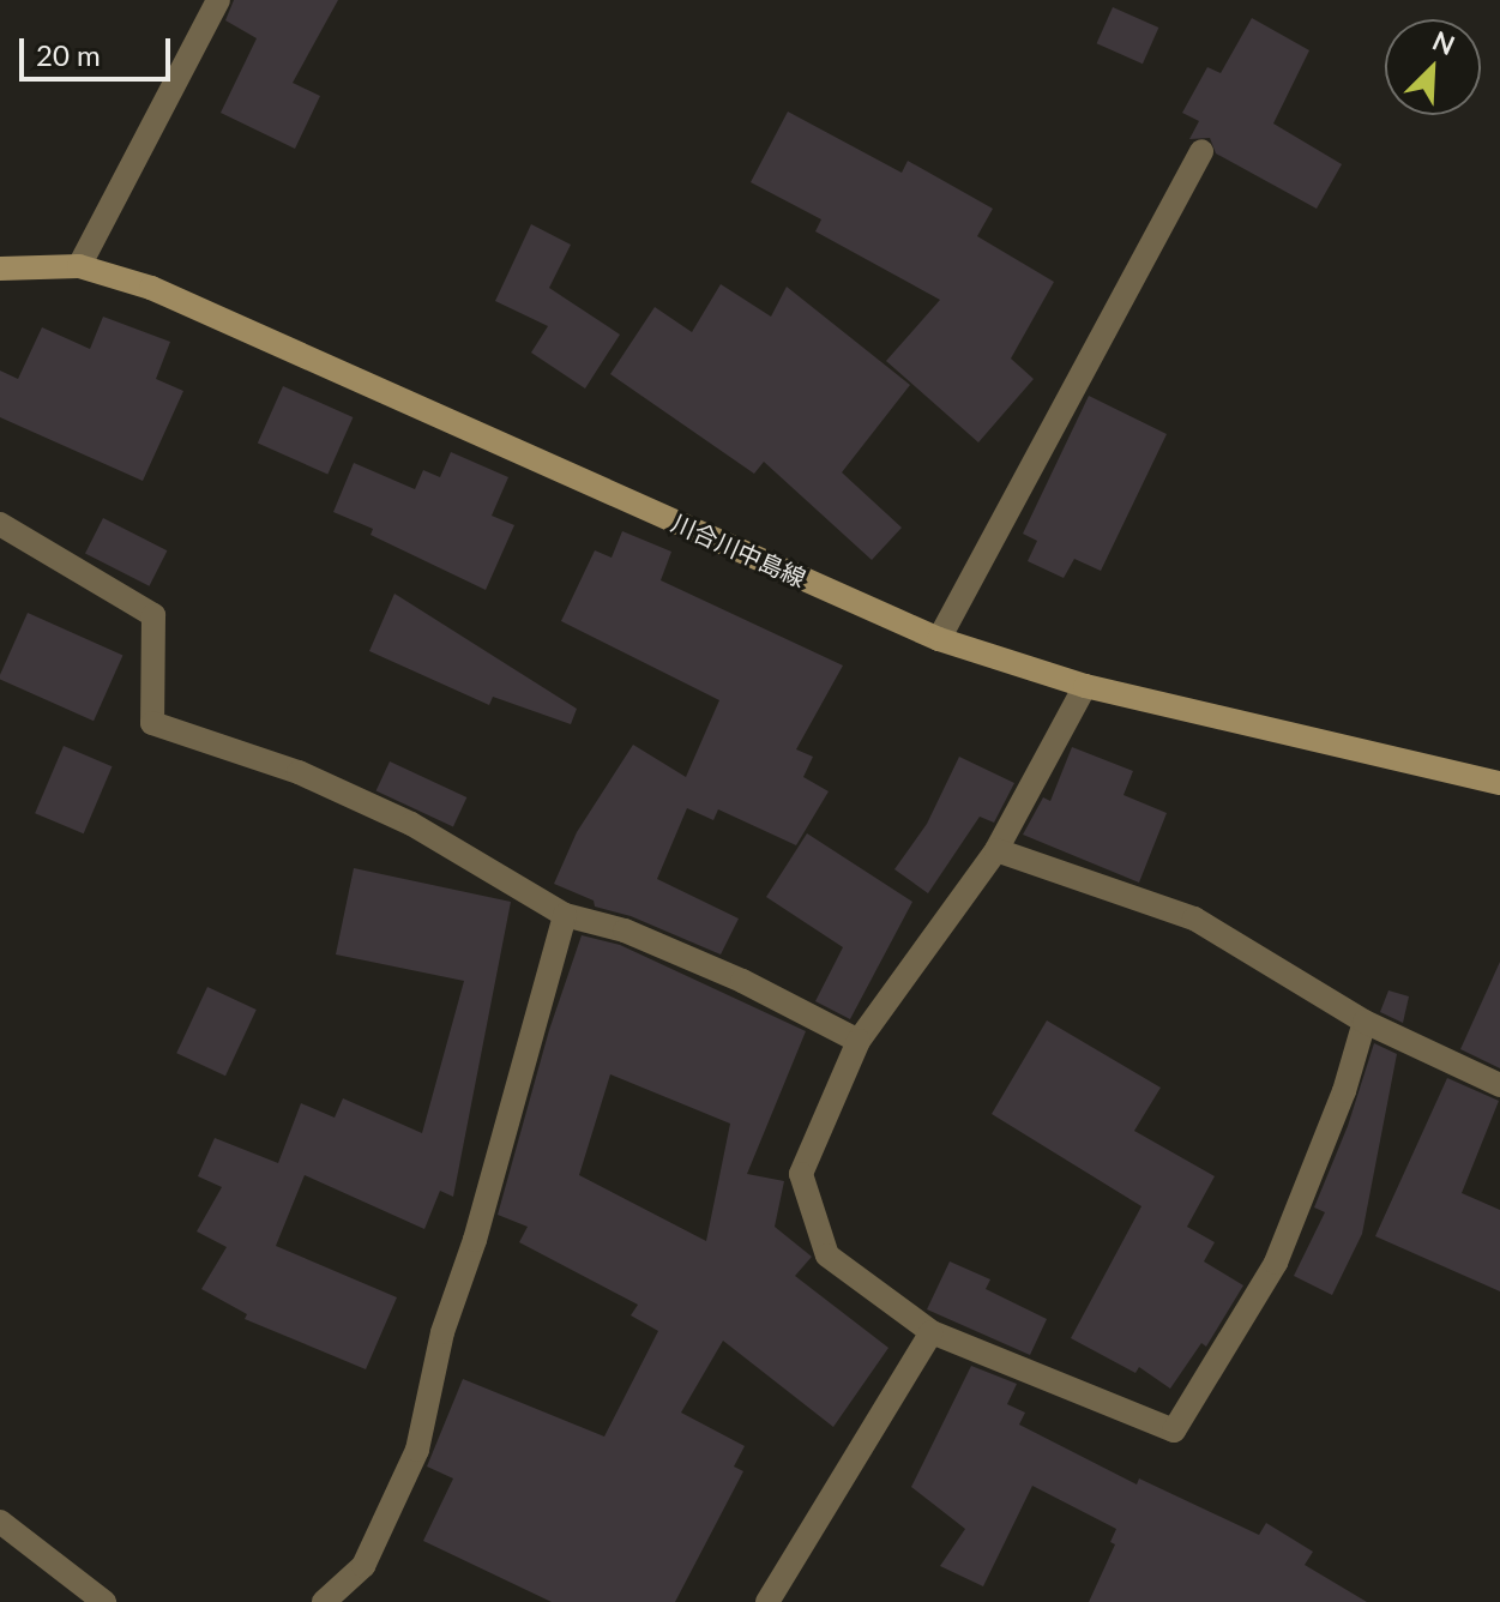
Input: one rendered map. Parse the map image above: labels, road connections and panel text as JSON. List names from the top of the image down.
{
  "streets": {
    "main road": ["川合川中島線"]
  },
  "scale_bar": "20 m",
  "north": "top right"
}
